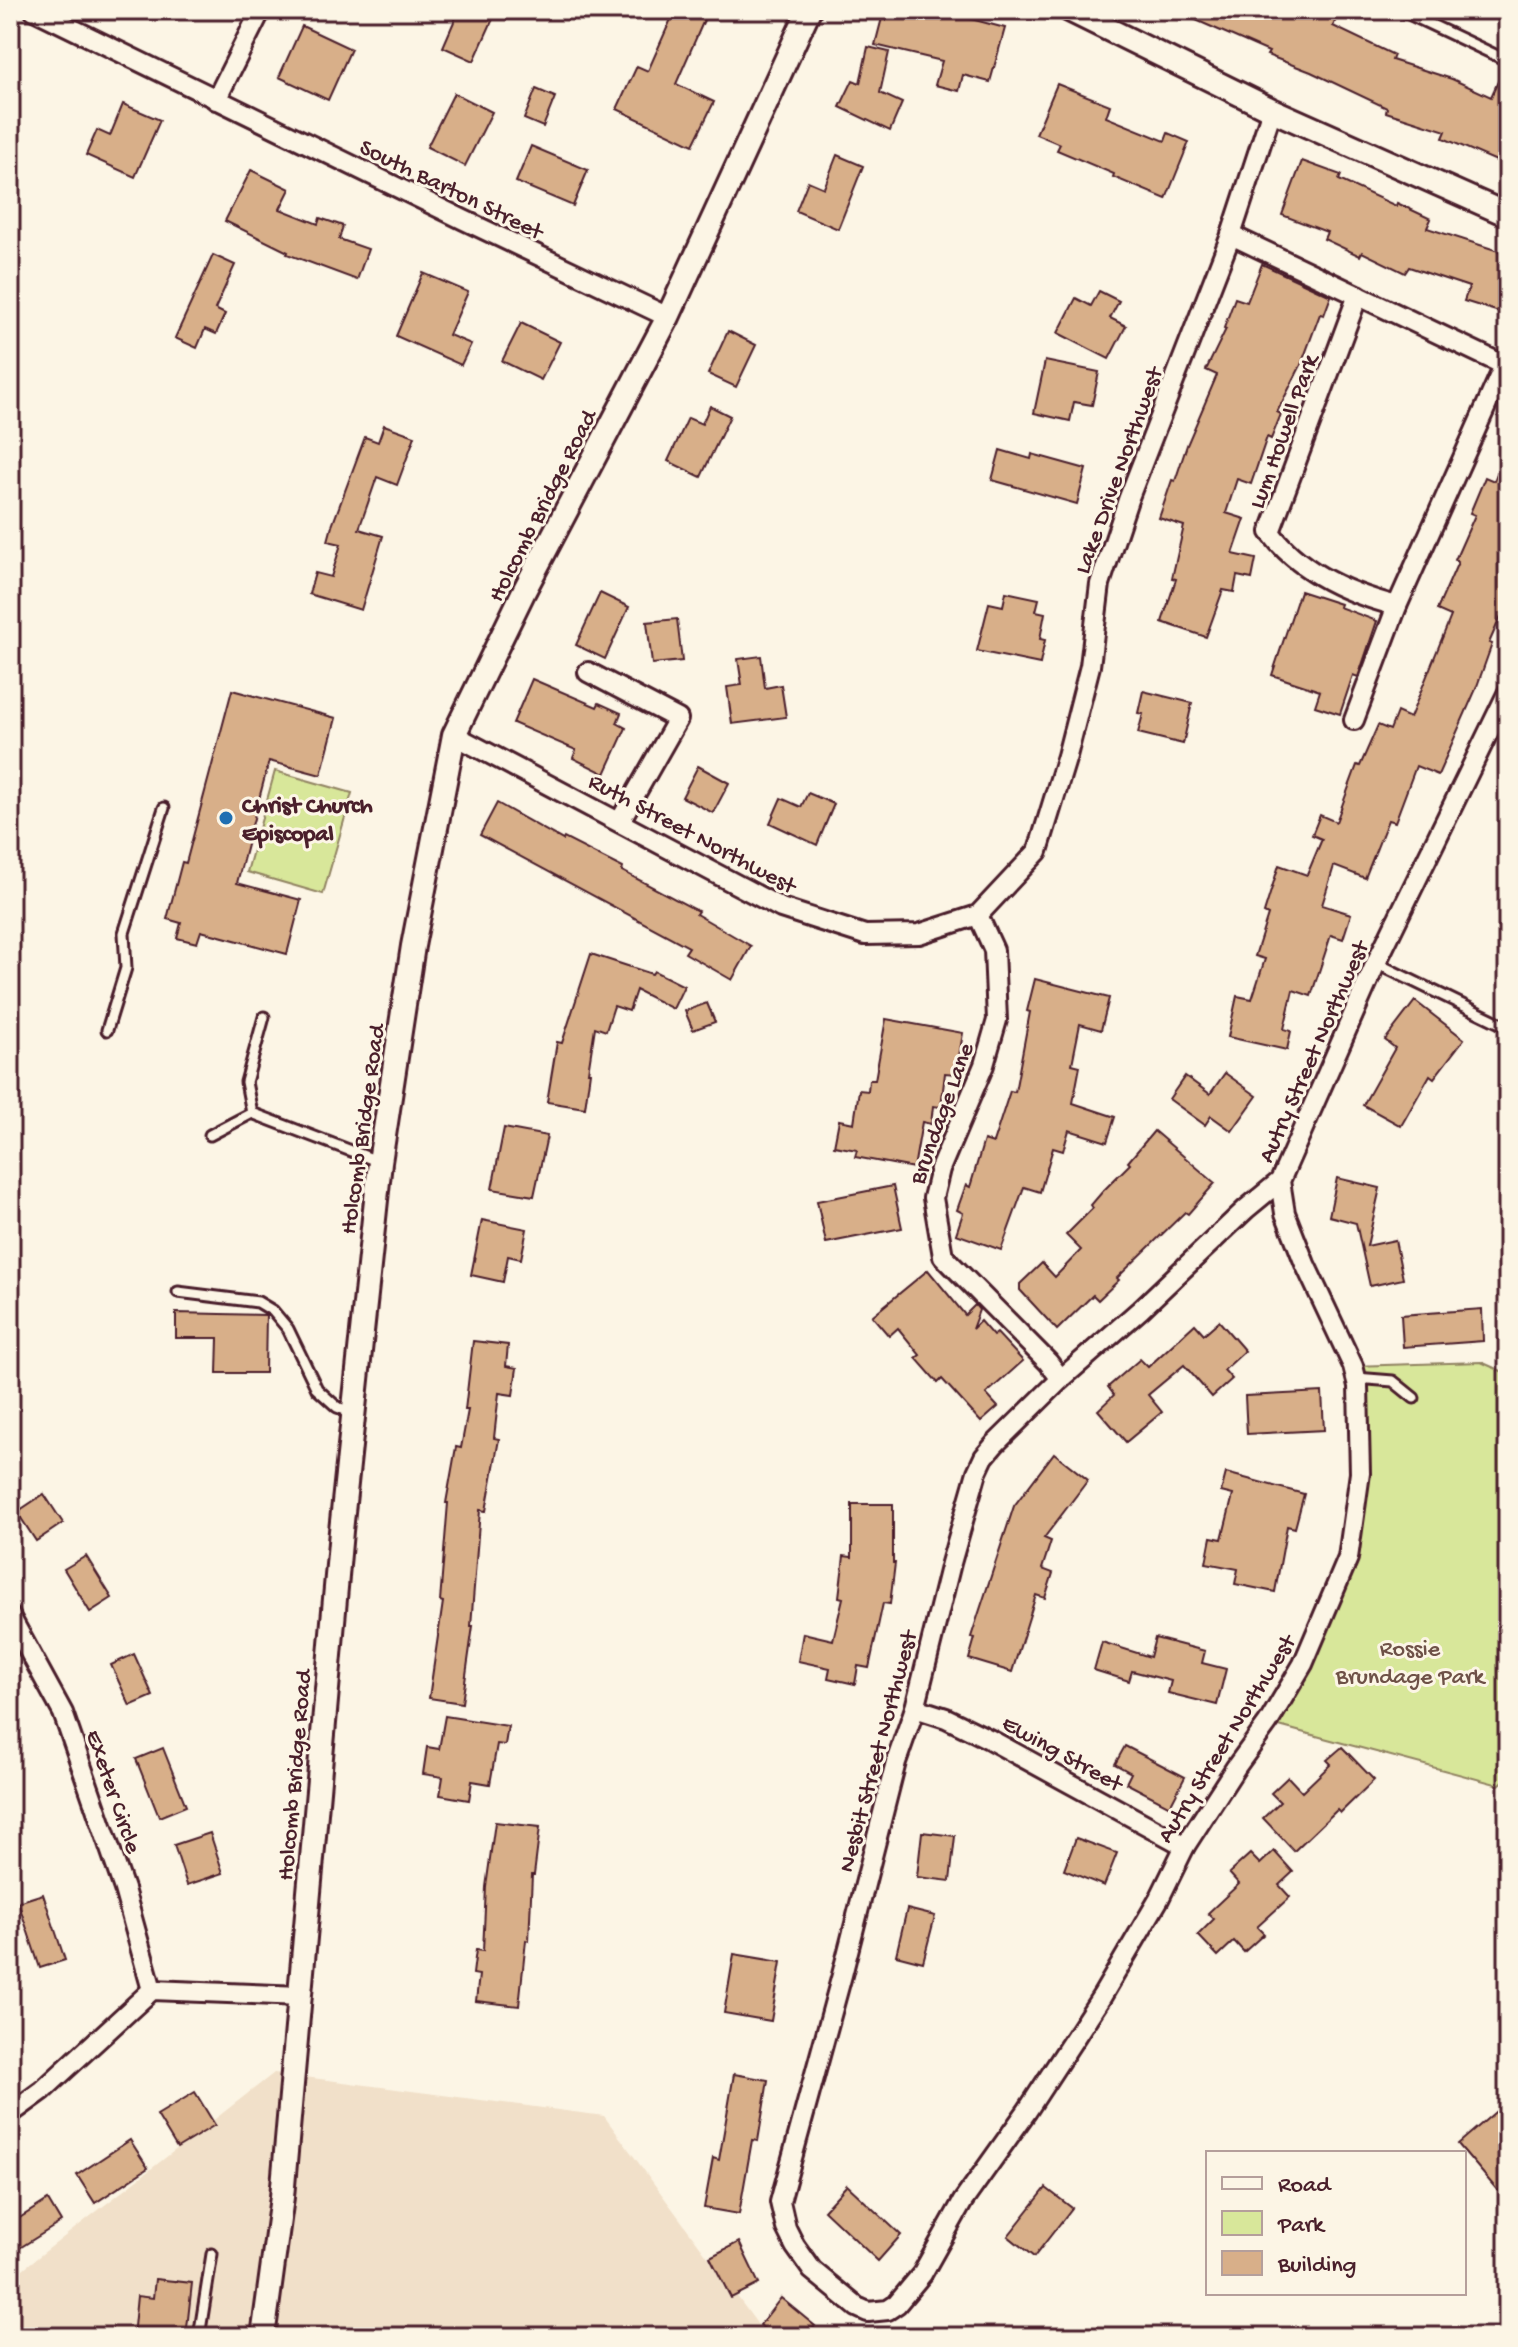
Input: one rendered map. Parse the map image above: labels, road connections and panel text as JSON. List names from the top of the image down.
{
  "streets": {
    "street": [
      "South Barton Street",
      "Lum Howell Park",
      "Lake Drive Northwest",
      "Holcomb Bridge Road",
      "Ruth Street Northwest",
      "Autry Street Northwest",
      "Brundage Lane",
      "Nesbit Street Northwest",
      "Ewing Street",
      "Exeter Circle"
    ]
  },
  "crossings": [
    ["South Barton Street", "Holcomb Bridge Road"],
    ["Lake Drive Northwest", "Ruth Street Northwest"],
    ["Holcomb Bridge Road", "Ruth Street Northwest"],
    ["Ruth Street Northwest", "Brundage Lane"],
    ["Autry Street Northwest", "Nesbit Street Northwest"],
    ["Autry Street Northwest", "Ewing Street"],
    ["Brundage Lane", "Nesbit Street Northwest"],
    ["Nesbit Street Northwest", "Ewing Street"]
  ],
  "parks": ["Rossie Brundage Park"],
  "places": ["Christ Church Episcopal"],
  "legend": ["Road", "Park", "Building"]
}
